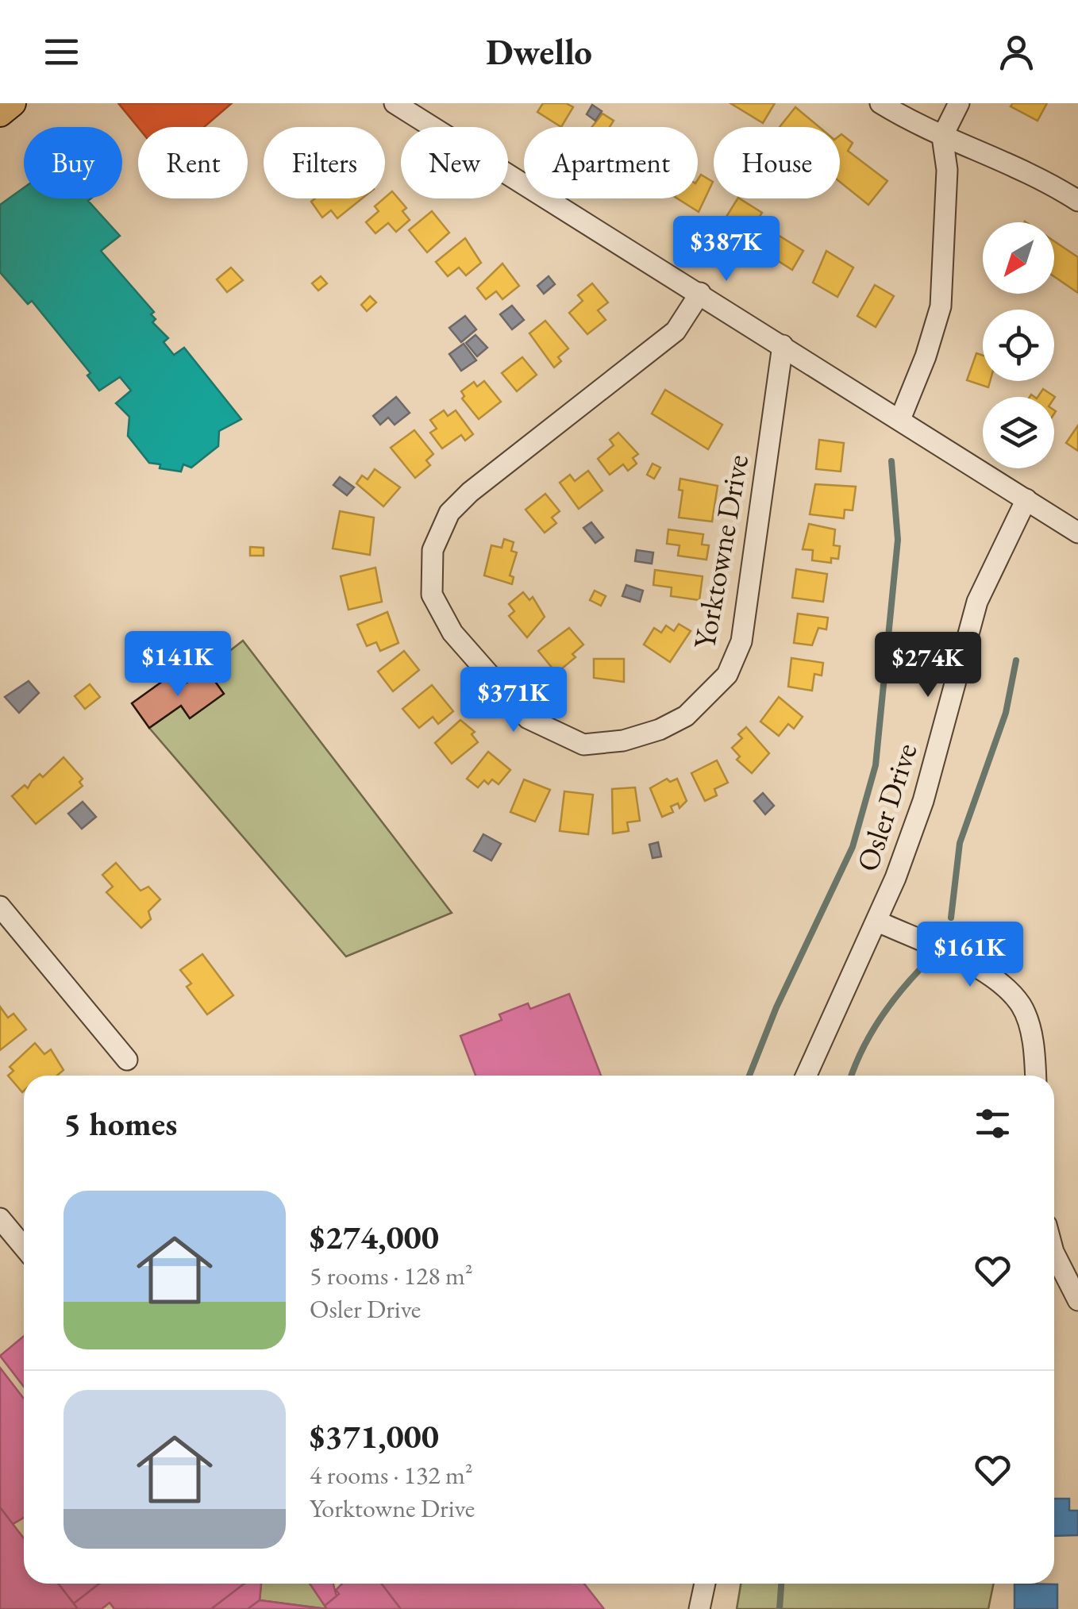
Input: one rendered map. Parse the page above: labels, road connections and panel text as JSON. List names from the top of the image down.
{
  "streets": {
    "street": ["Yorktowne Drive", "Osler Drive"]
  },
  "north": "bottom left",
  "page": {
    "header": "Dwello",
    "chip": [
      "Buy",
      "Rent",
      "Filters",
      "New",
      "Apartment",
      "House"
    ],
    "price": [
      "$387K",
      "$141K",
      "$274K",
      "$371K",
      "$161K"
    ],
    "heading": "5 homes",
    "list": [
      {
        "name": "$274,000",
        "note": "5 rooms · 128 m² · Osler Drive"
      },
      {
        "name": "$371,000",
        "note": "4 rooms · 132 m² · Yorktowne Drive"
      }
    ]
  }
}
